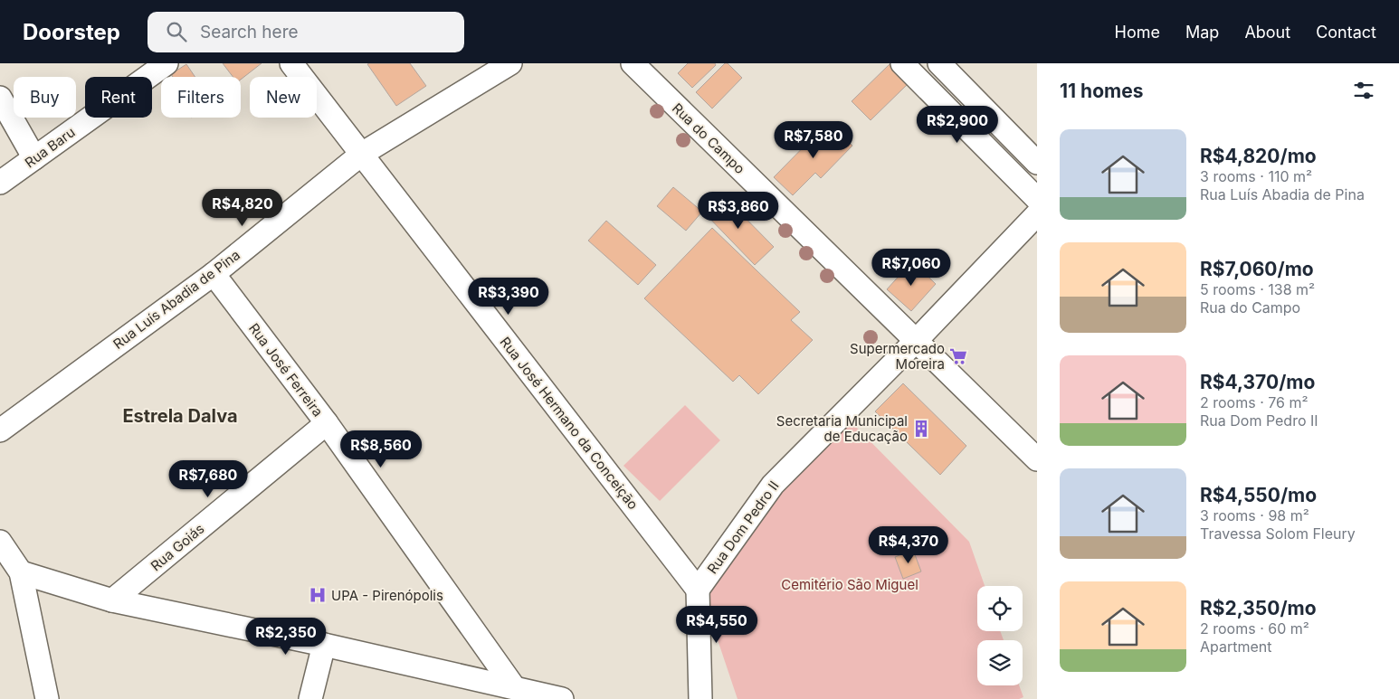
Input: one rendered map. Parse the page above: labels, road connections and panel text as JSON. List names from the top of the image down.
{
  "streets": {
    "street": [
      "Rua do Campo",
      "Rua Baru",
      "Rua Luís Abadia de Pina",
      "Rua José Ferreira",
      "Rua José Hermano da Conceição",
      "Rua Dom Pedro II",
      "Rua Goiás"
    ]
  },
  "crossings": [
    ["Rua do Campo", "Rua Dom Pedro II"],
    ["Rua Luís Abadia de Pina", "Rua José Ferreira"],
    ["Rua Luís Abadia de Pina", "Rua José Hermano da Conceição"],
    ["Rua José Ferreira", "Rua Goiás"],
    ["Rua José Hermano da Conceição", "Rua Dom Pedro II"]
  ],
  "districts": ["Estrela Dalva"],
  "parks": ["Cemitério São Miguel"],
  "places": {
    "supermarket": ["Supermercado Moreira"],
    "building": ["Secretaria Municipal de Educação"],
    "hospital": ["UPA - Pirenópolis"]
  },
  "page": {
    "header": "Doorstep",
    "search": "Search here",
    "nav": [
      "Home",
      "Map",
      "About",
      "Contact"
    ],
    "heading": "11 homes",
    "chip": [
      "Buy",
      "Rent",
      "Filters",
      "New"
    ],
    "price": [
      "R$2,900",
      "R$7,580",
      "R$4,820",
      "R$3,860",
      "R$7,060",
      "R$3,390",
      "R$8,560",
      "R$7,680",
      "R$4,370",
      "R$4,550",
      "R$2,350"
    ],
    "list": [
      {
        "name": "R$4,820/mo",
        "note": "3 rooms · 110 m² · Rua Luís Abadia de Pina"
      },
      {
        "name": "R$7,060/mo",
        "note": "5 rooms · 138 m² · Rua do Campo"
      },
      {
        "name": "R$4,370/mo",
        "note": "2 rooms · 76 m² · Rua Dom Pedro II"
      },
      {
        "name": "R$4,550/mo",
        "note": "3 rooms · 98 m² · Travessa Solom Fleury"
      },
      {
        "name": "R$2,350/mo",
        "note": "2 rooms · 60 m² · Apartment"
      }
    ]
  }
}
